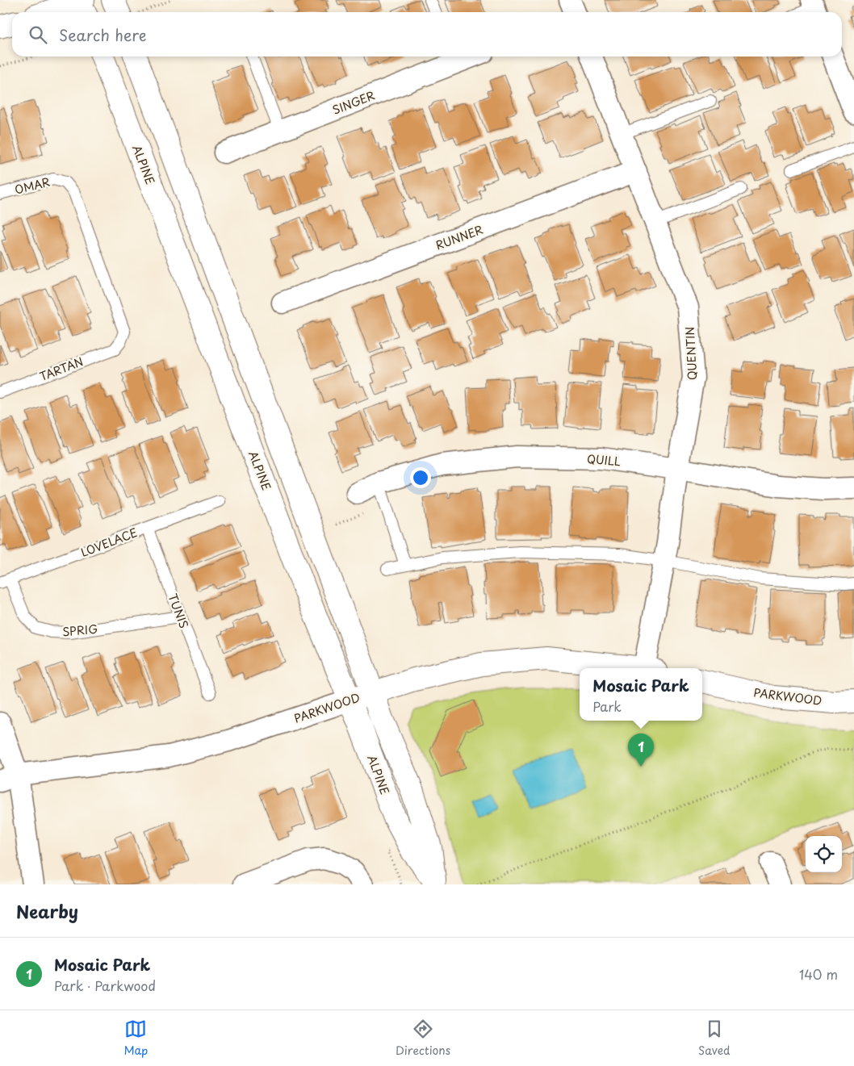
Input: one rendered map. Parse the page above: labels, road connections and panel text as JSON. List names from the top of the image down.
{
  "streets": {
    "street": [
      "SINGER",
      "ALPINE",
      "RUNNER",
      "QUENTIN",
      "QUILL",
      "PARKWOOD"
    ],
    "lane": [
      "OMAR",
      "TARTAN",
      "LOVELACE",
      "TUNIS",
      "SPRIG"
    ]
  },
  "crossings": [
    ["ALPINE", "PARKWOOD"],
    ["OMAR", "TARTAN"],
    ["RUNNER", "QUENTIN"],
    ["QUENTIN", "QUILL"],
    ["LOVELACE", "TUNIS"],
    ["LOVELACE", "SPRIG"],
    ["TUNIS", "SPRIG"]
  ],
  "page": {
    "search": "Search here",
    "popup": ["Mosaic Park", "Park"],
    "pins": "1",
    "heading": "Nearby",
    "list": [
      {
        "mark": "1",
        "name": "Mosaic Park",
        "note": "Park · Parkwood",
        "value": "140 m"
      }
    ],
    "nav": ["Map", "Directions", "Saved"]
  }
}
